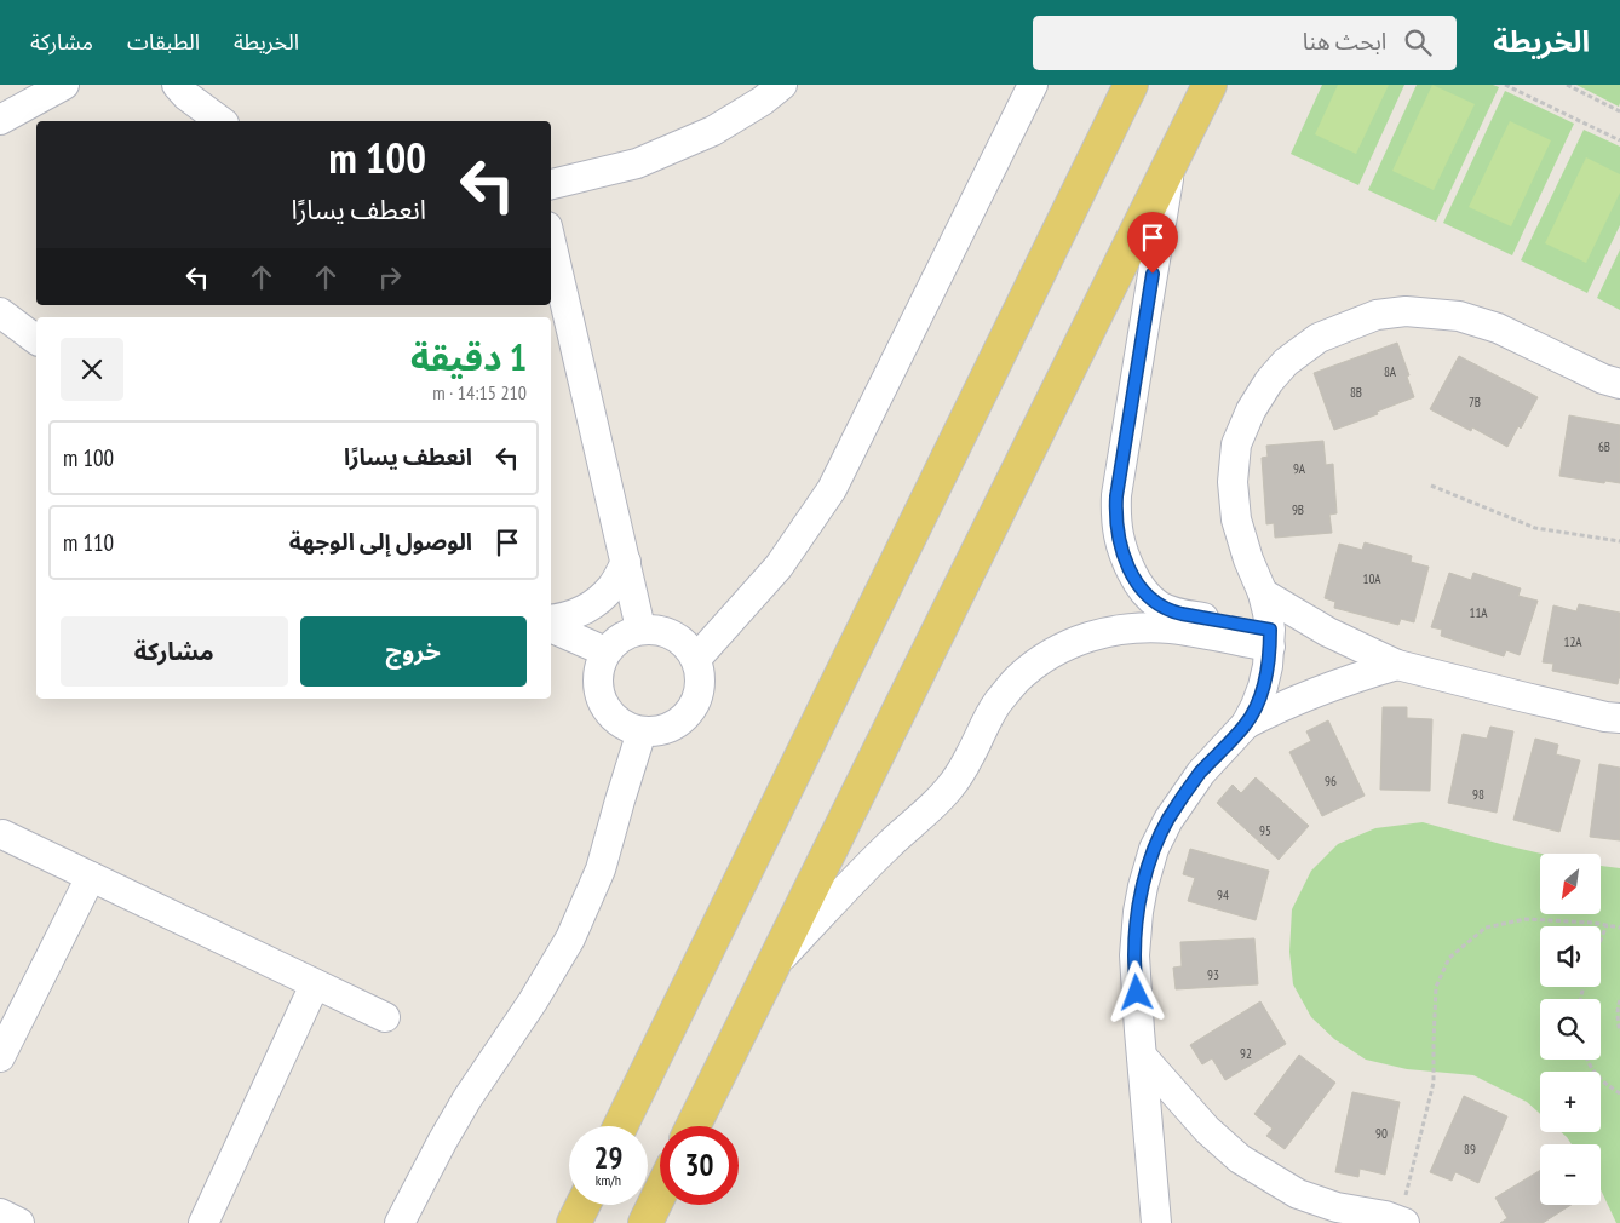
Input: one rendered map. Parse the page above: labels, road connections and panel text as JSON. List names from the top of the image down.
{
  "house_numbers": [
    "8A",
    "8B",
    "7B",
    "6B",
    "9A",
    "9B",
    "10A",
    "11A",
    "12A",
    "96",
    "98",
    "95",
    "94",
    "93",
    "92",
    "90",
    "89"
  ],
  "north": "bottom left",
  "page": {
    "header": "الخريطة",
    "search": "ابحث هنا",
    "nav": ["الخريطة", "الطبقات", "مشاركة"],
    "turn": ["100 m", "انعطف يسارًا"],
    "heading": ["1 دقيقة", "210 m · 14:15"],
    "list": [
      {
        "name": "انعطف يسارًا",
        "value": "100 m"
      },
      {
        "name": "الوصول إلى الوجهة",
        "value": "110 m"
      }
    ],
    "buttons": ["خروج", "مشاركة"],
    "map_buttons": ["+", "−"],
    "speed": "29 km/h",
    "limit": "30"
  }
}
